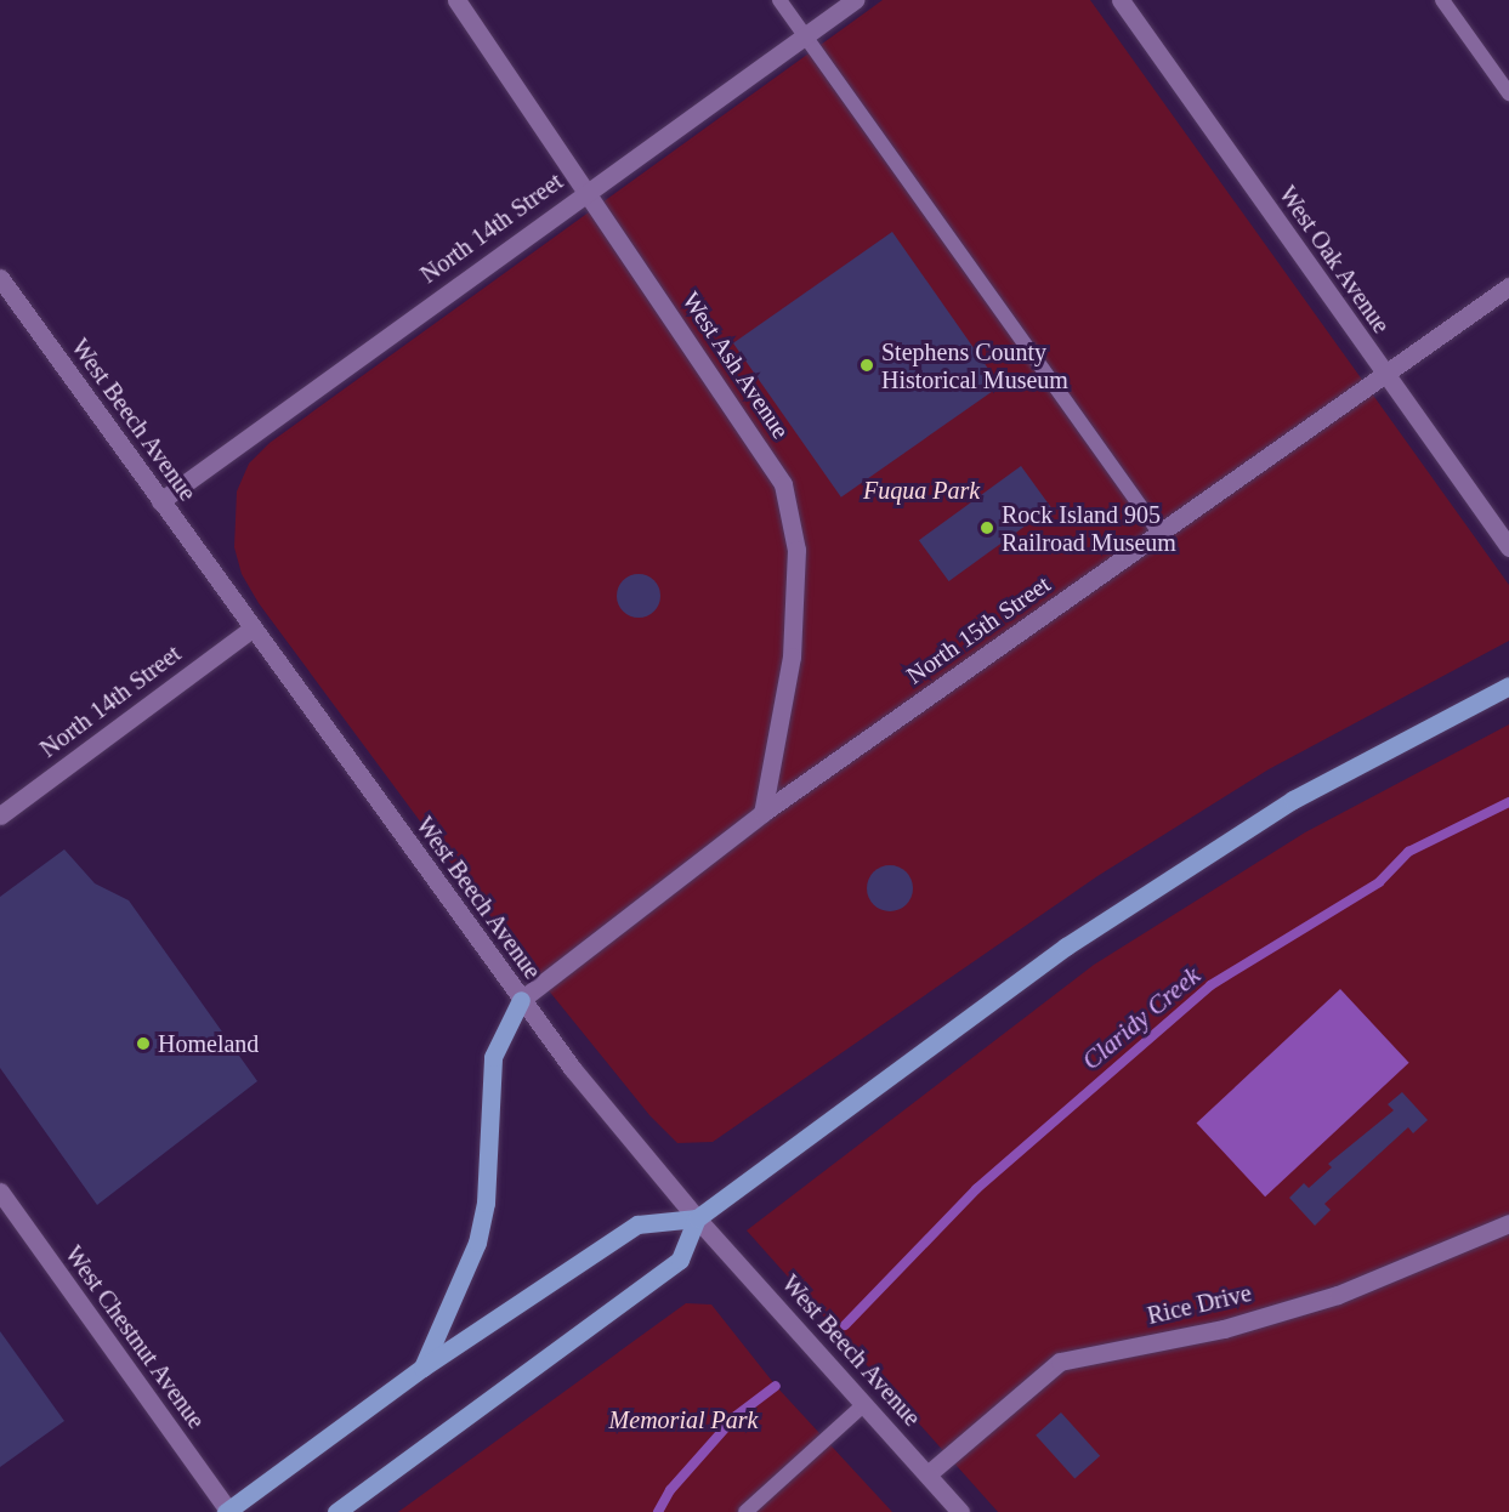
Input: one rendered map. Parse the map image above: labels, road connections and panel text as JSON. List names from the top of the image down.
{
  "streets": {
    "street": [
      "North 14th Street",
      "West Oak Avenue",
      "West Ash Avenue",
      "West Beech Avenue",
      "North 15th Street",
      "Rice Drive",
      "West Chestnut Avenue"
    ]
  },
  "crossings": [
    ["North 14th Street", "West Ash Avenue"],
    ["North 14th Street", "West Beech Avenue"],
    ["West Oak Avenue", "North 15th Street"],
    ["West Ash Avenue", "North 15th Street"],
    ["West Beech Avenue", "North 15th Street"],
    ["West Beech Avenue", "Rice Drive"]
  ],
  "water": ["Claridy Creek"],
  "parks": ["Fuqua Park", "Memorial Park"],
  "places": ["Stephens County Historical Museum", "Rock Island 905 Railroad Museum", "Homeland"]
}
